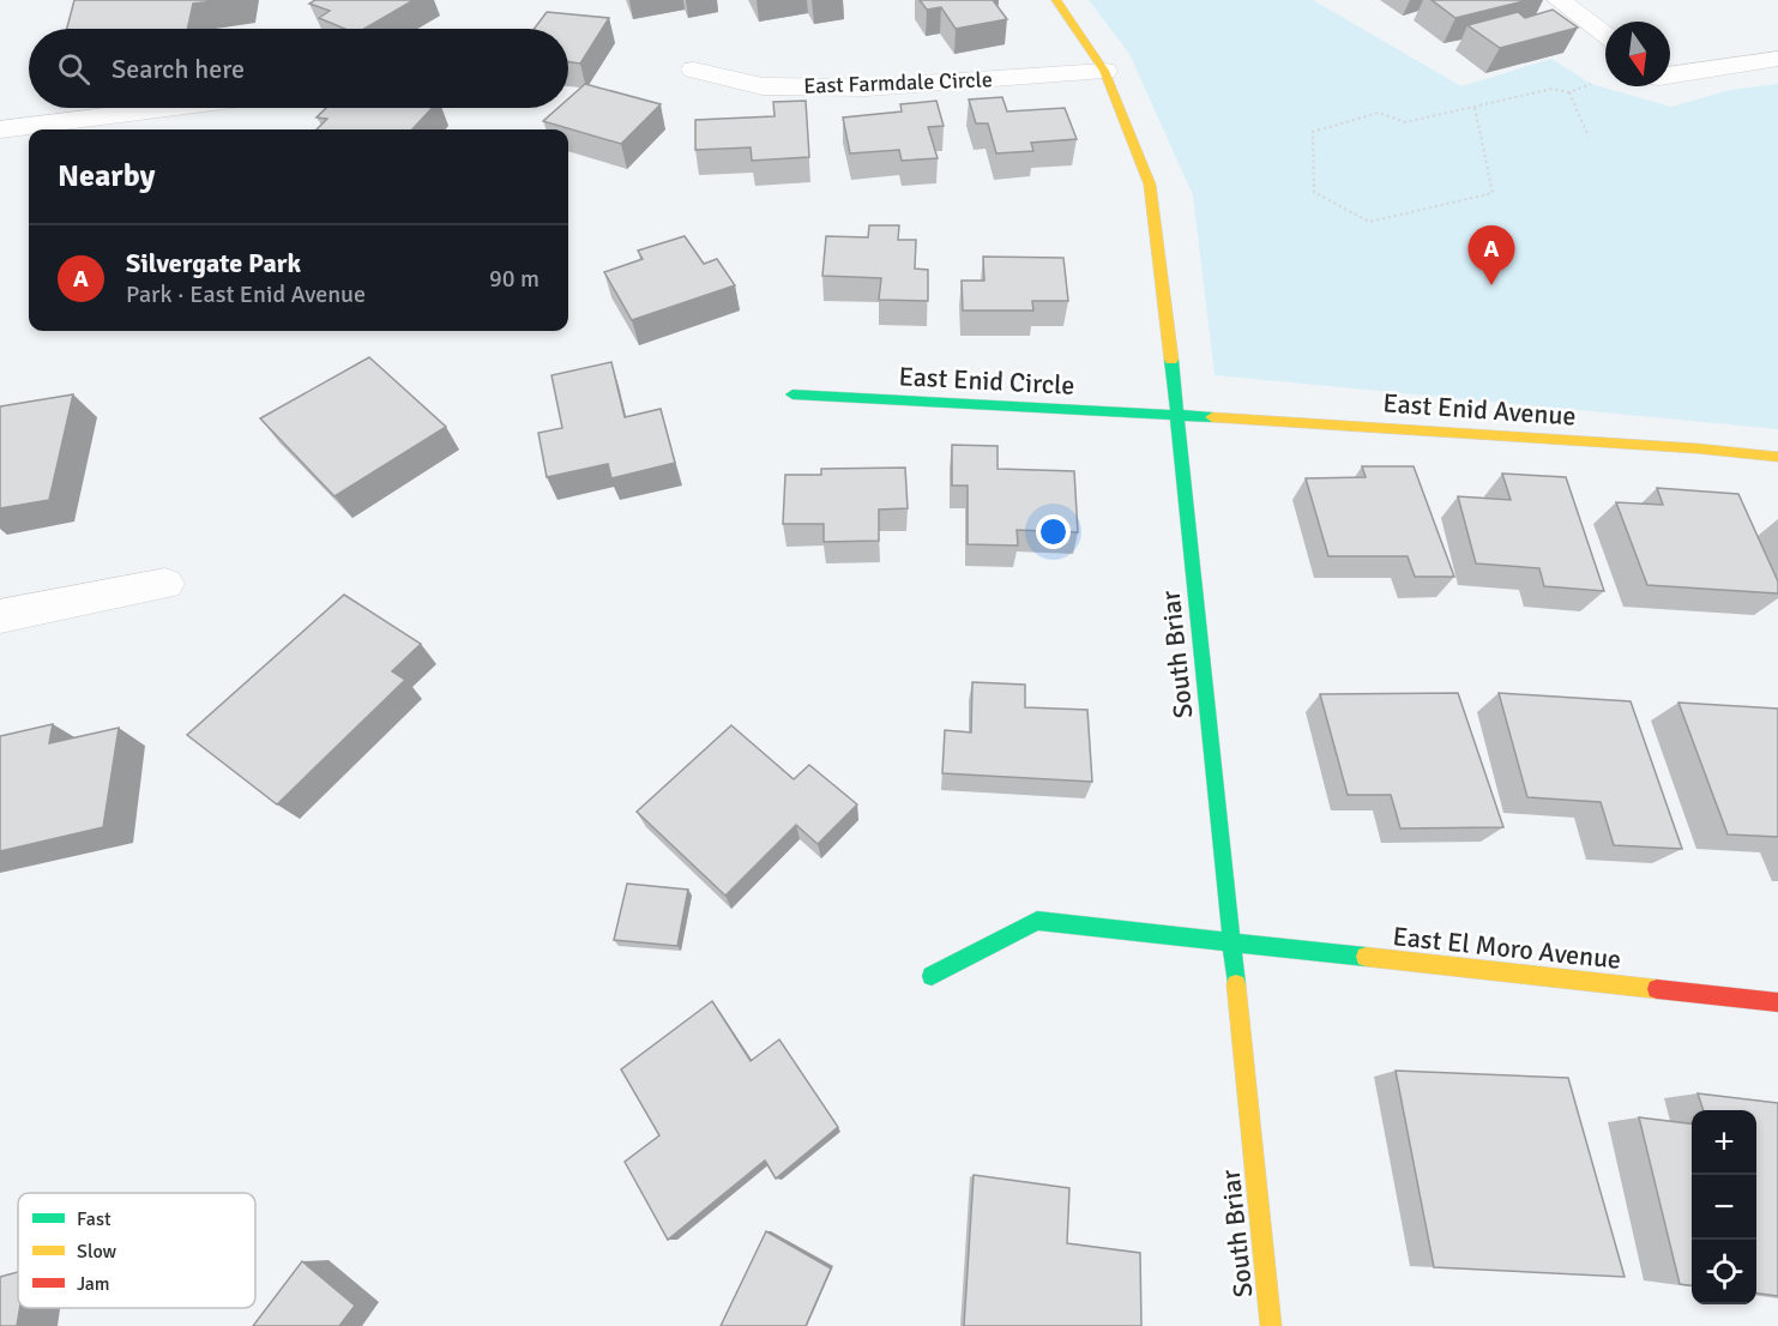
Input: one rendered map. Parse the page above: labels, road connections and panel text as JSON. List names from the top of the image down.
{
  "streets": {
    "street": [
      "East Farmdale Circle",
      "East Enid Circle",
      "East Enid Avenue",
      "South Briar",
      "East El Moro Avenue"
    ]
  },
  "crossings": [
    ["East Farmdale Circle", "South Briar"],
    ["East Enid Circle", "East Enid Avenue"],
    ["East Enid Circle", "South Briar"],
    ["East Enid Avenue", "South Briar"],
    ["South Briar", "East El Moro Avenue"]
  ],
  "legend": ["Fast", "Slow", "Jam"],
  "north": "bottom",
  "page": {
    "search": "Search here",
    "heading": "Nearby",
    "list": [
      {
        "mark": "A",
        "name": "Silvergate Park",
        "note": "Park · East Enid Avenue",
        "value": "90 m"
      }
    ],
    "pins": "A",
    "map_buttons": ["+", "−"]
  }
}
